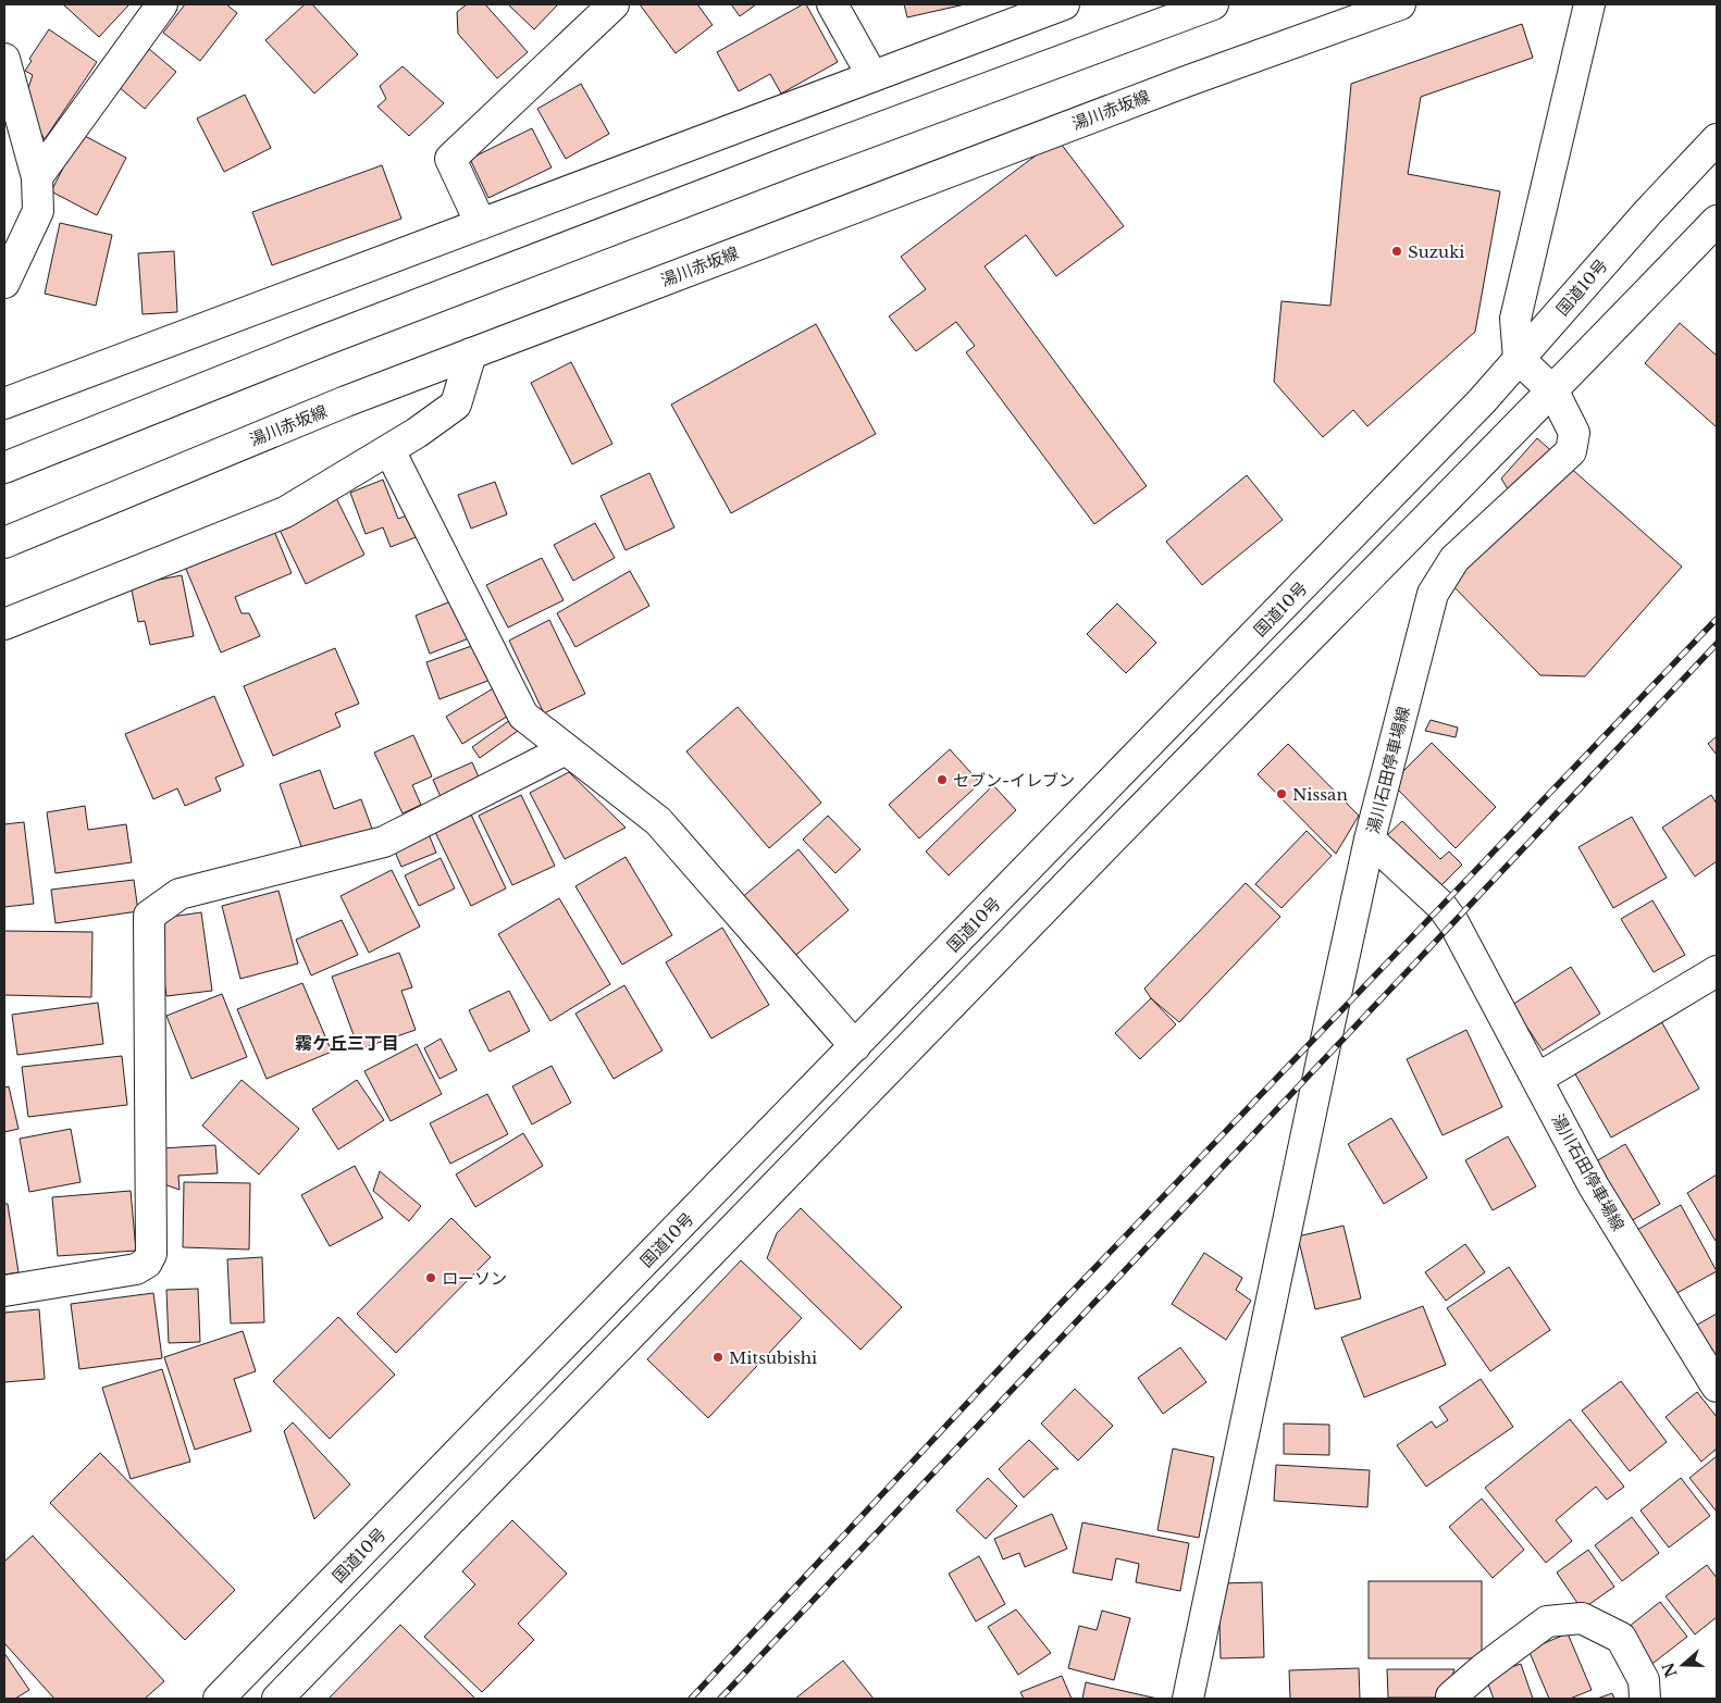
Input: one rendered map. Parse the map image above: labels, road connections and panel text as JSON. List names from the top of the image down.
{
  "streets": {
    "main road": ["湯川赤坂線", "国道10号", "湯川石田停車場線"]
  },
  "crossings": [
    ["国道10号", "湯川石田停車場線"]
  ],
  "districts": ["霧ケ丘三丁目"],
  "places": [
    "Suzuki",
    "セブン-イレブン",
    "Nissan",
    "ローソン",
    "Mitsubishi"
  ],
  "north": "left"
}
